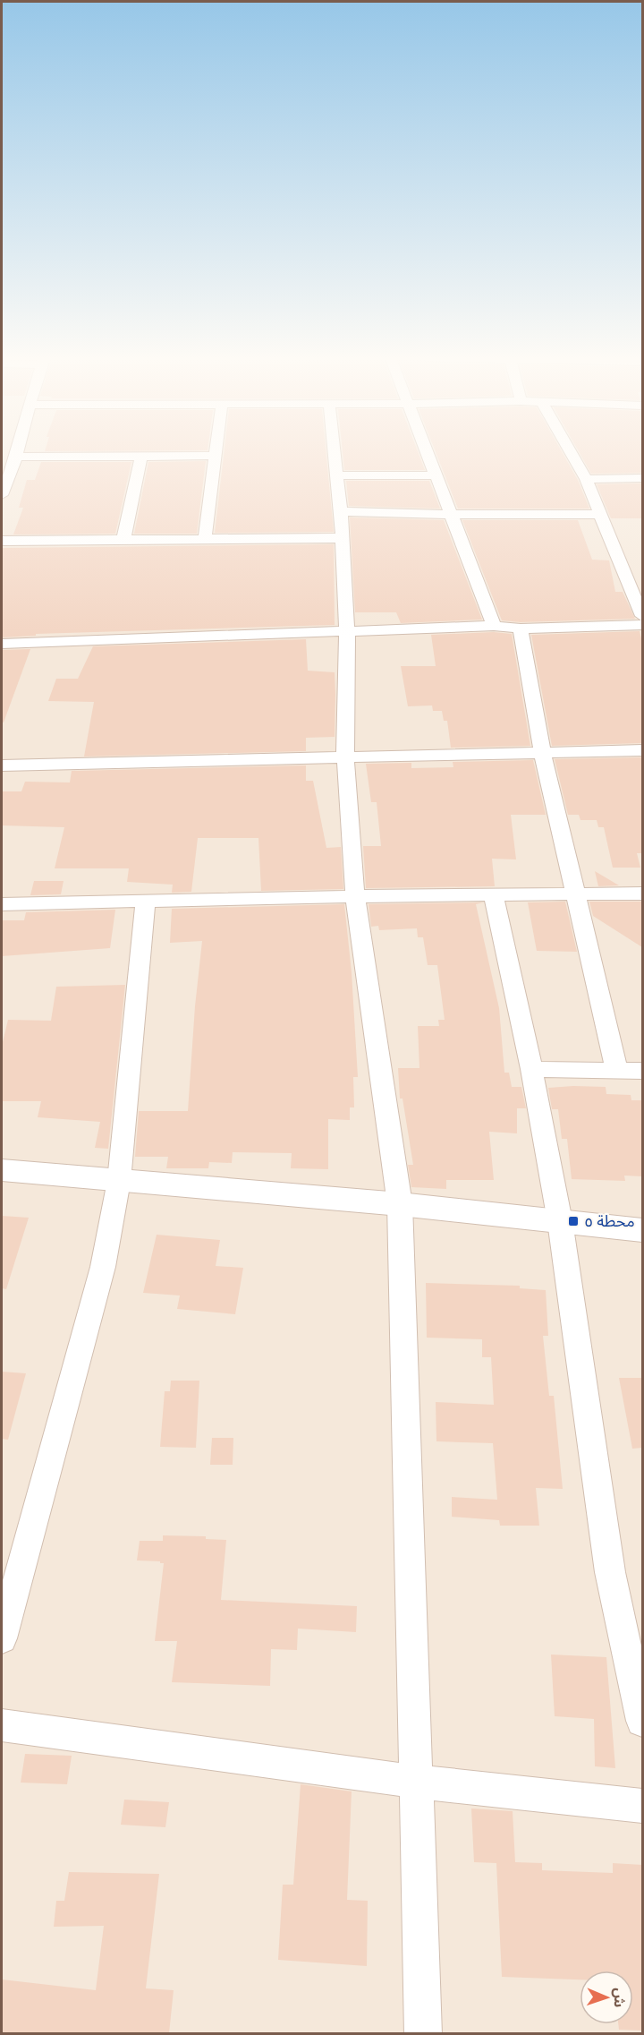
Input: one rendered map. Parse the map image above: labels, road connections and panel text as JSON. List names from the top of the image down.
{
  "places": {
    "transit": ["محطة ٥"]
  },
  "north": "right"
}
